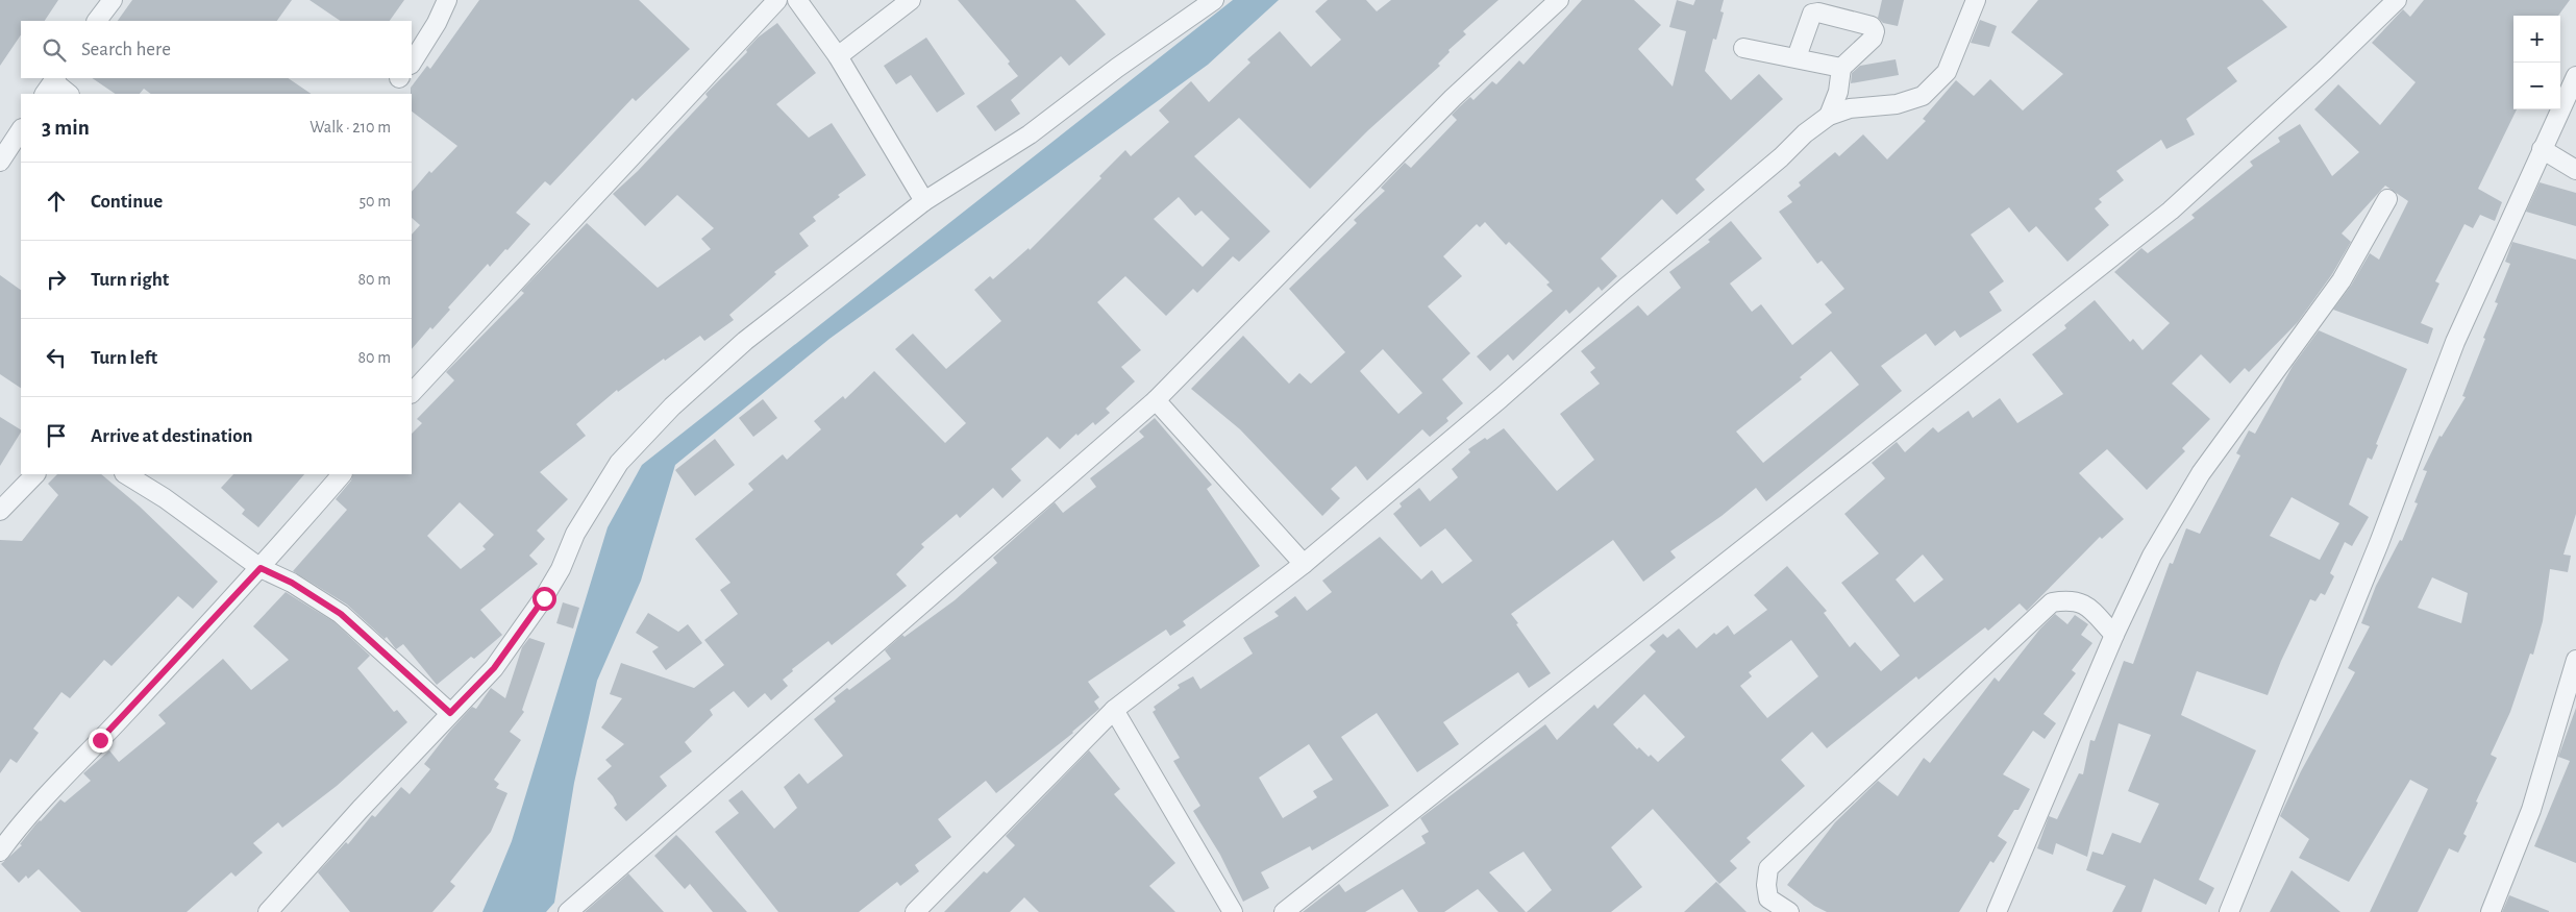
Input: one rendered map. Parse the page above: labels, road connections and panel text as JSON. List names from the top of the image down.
{
  "page": {
    "map_buttons": ["+", "−"],
    "search": "Search here",
    "heading": ["3 min", "Walk · 210 m"],
    "list": [
      ["Continue", "50 m"],
      ["Turn right", "80 m"],
      ["Turn left", "80 m"],
      "Arrive at destination"
    ]
  }
}
